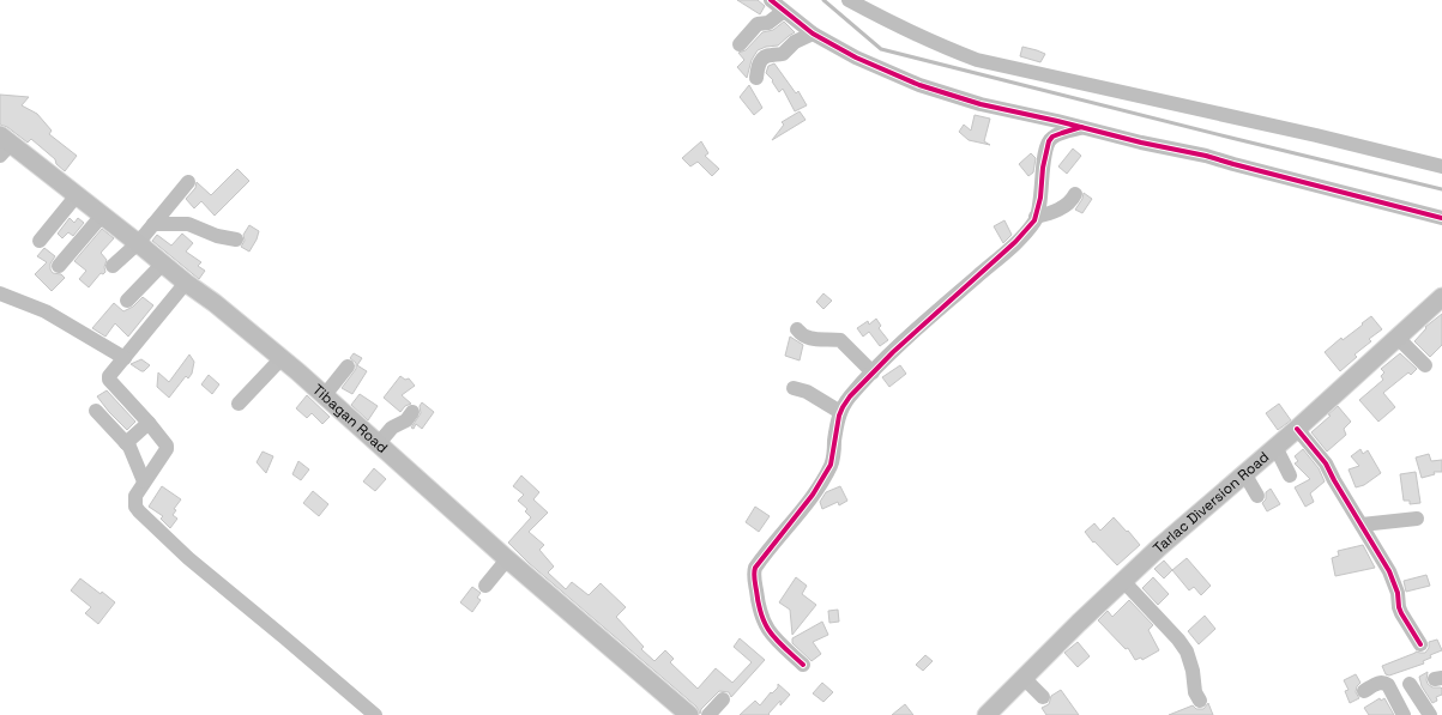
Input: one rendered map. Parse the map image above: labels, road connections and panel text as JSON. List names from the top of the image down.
{
  "streets": {
    "main road": ["Tibagan Road", "Tarlac Diversion Road"]
  }
}
